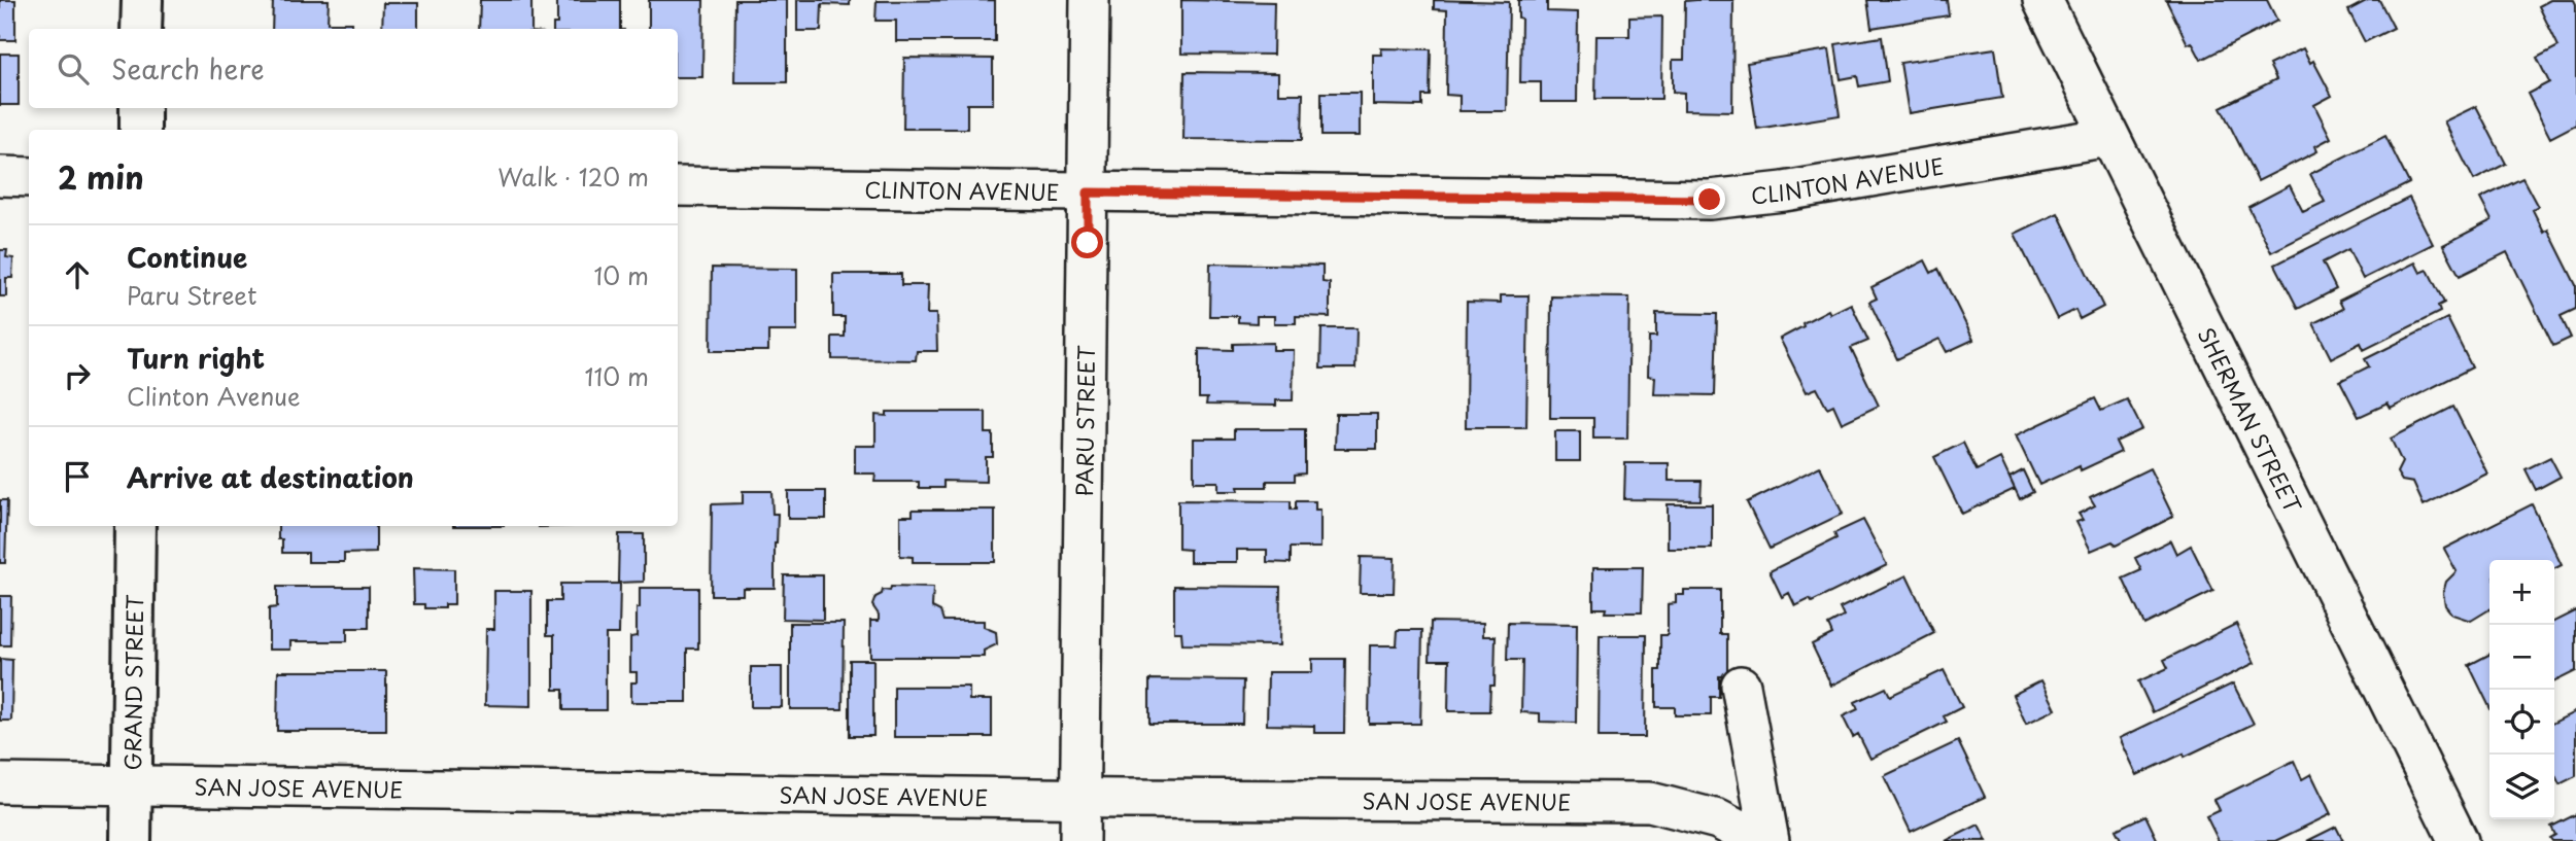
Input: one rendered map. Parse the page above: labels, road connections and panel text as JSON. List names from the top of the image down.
{
  "streets": {
    "street": [
      "CLINTON AVENUE",
      "PARU STREET",
      "SHERMAN STREET",
      "GRAND STREET",
      "SAN JOSE AVENUE"
    ]
  },
  "crossings": [
    ["CLINTON AVENUE", "PARU STREET"],
    ["CLINTON AVENUE", "SHERMAN STREET"],
    ["PARU STREET", "SAN JOSE AVENUE"],
    ["GRAND STREET", "SAN JOSE AVENUE"]
  ],
  "page": {
    "search": "Search here",
    "heading": ["2 min", "Walk · 120 m"],
    "list": [
      ["Continue", "Paru Street", "10 m"],
      ["Turn right", "Clinton Avenue", "110 m"],
      "Arrive at destination"
    ],
    "map_buttons": ["+", "−"]
  }
}
